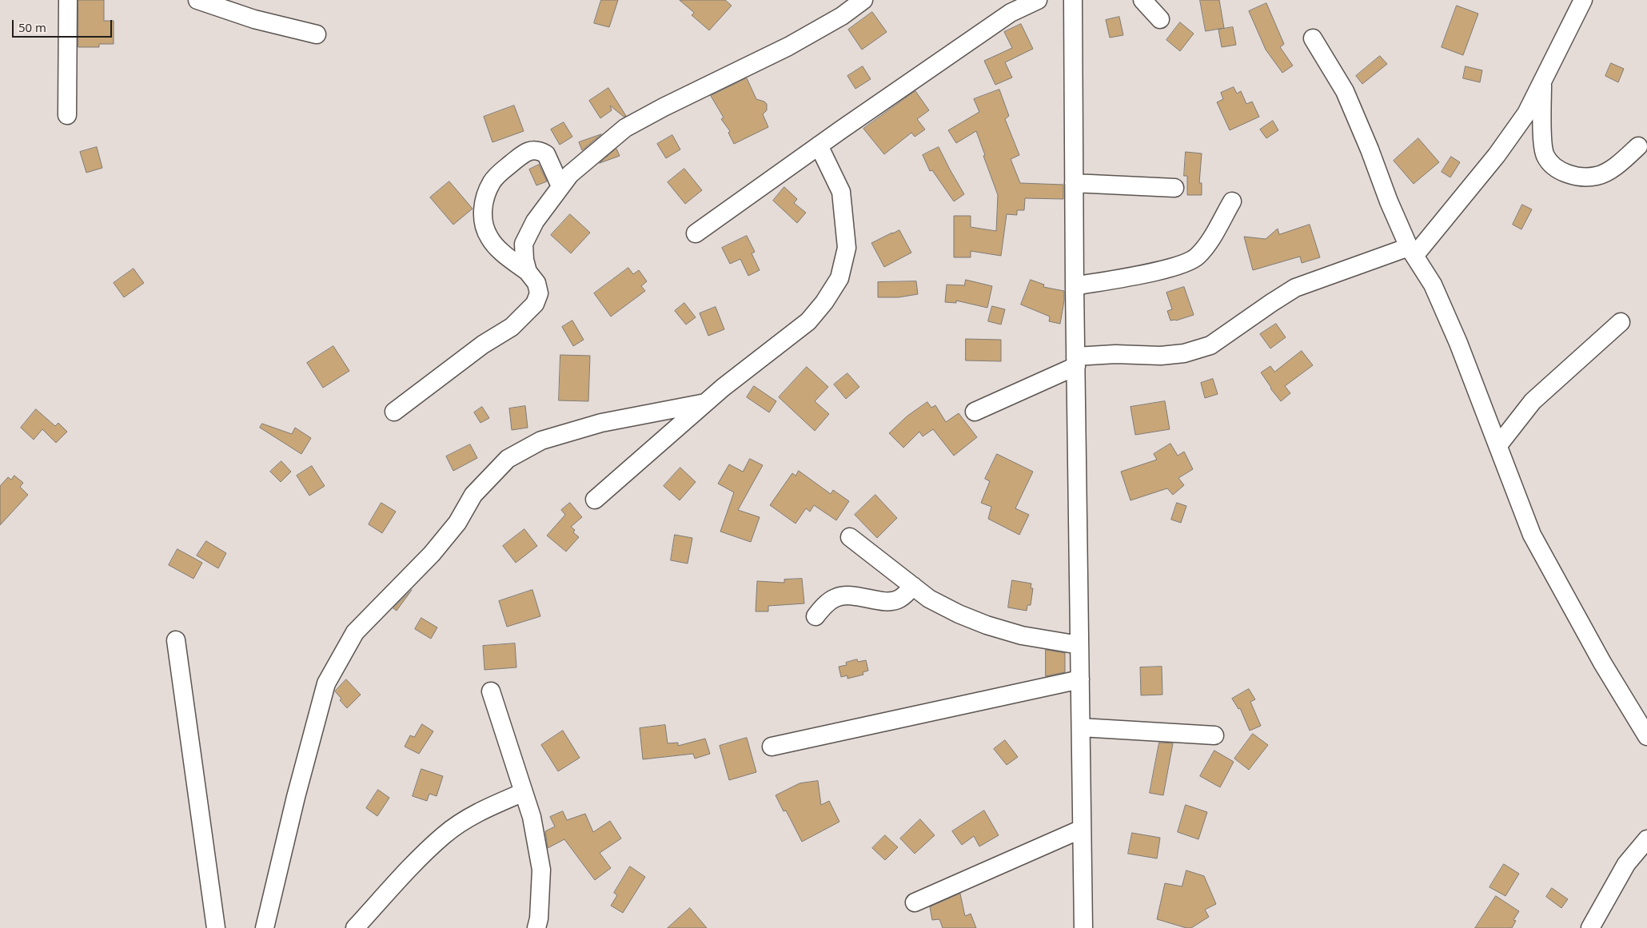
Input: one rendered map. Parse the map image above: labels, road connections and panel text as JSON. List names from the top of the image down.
{
  "scale_bar": "50 m"
}
